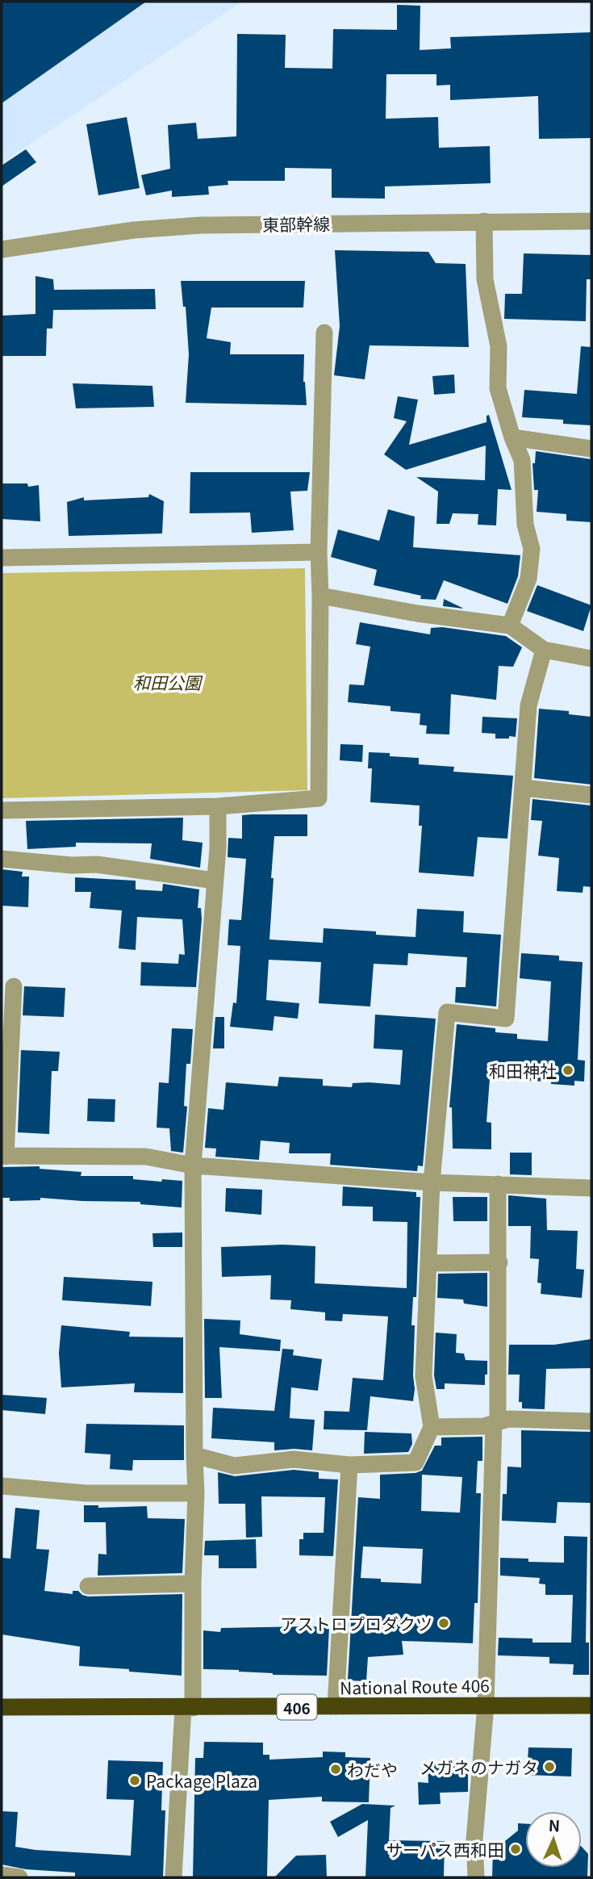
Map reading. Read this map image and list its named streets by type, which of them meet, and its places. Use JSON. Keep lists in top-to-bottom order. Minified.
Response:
{"streets":{"highway":["National Route 406","406"],"street":["東部幹線"]},"parks":["和田公園"],"places":["和田神社","アストロプロダクツ","メガネのナガタ","わだや","Package Plaza","サーパス西和田"],"north":"top"}
